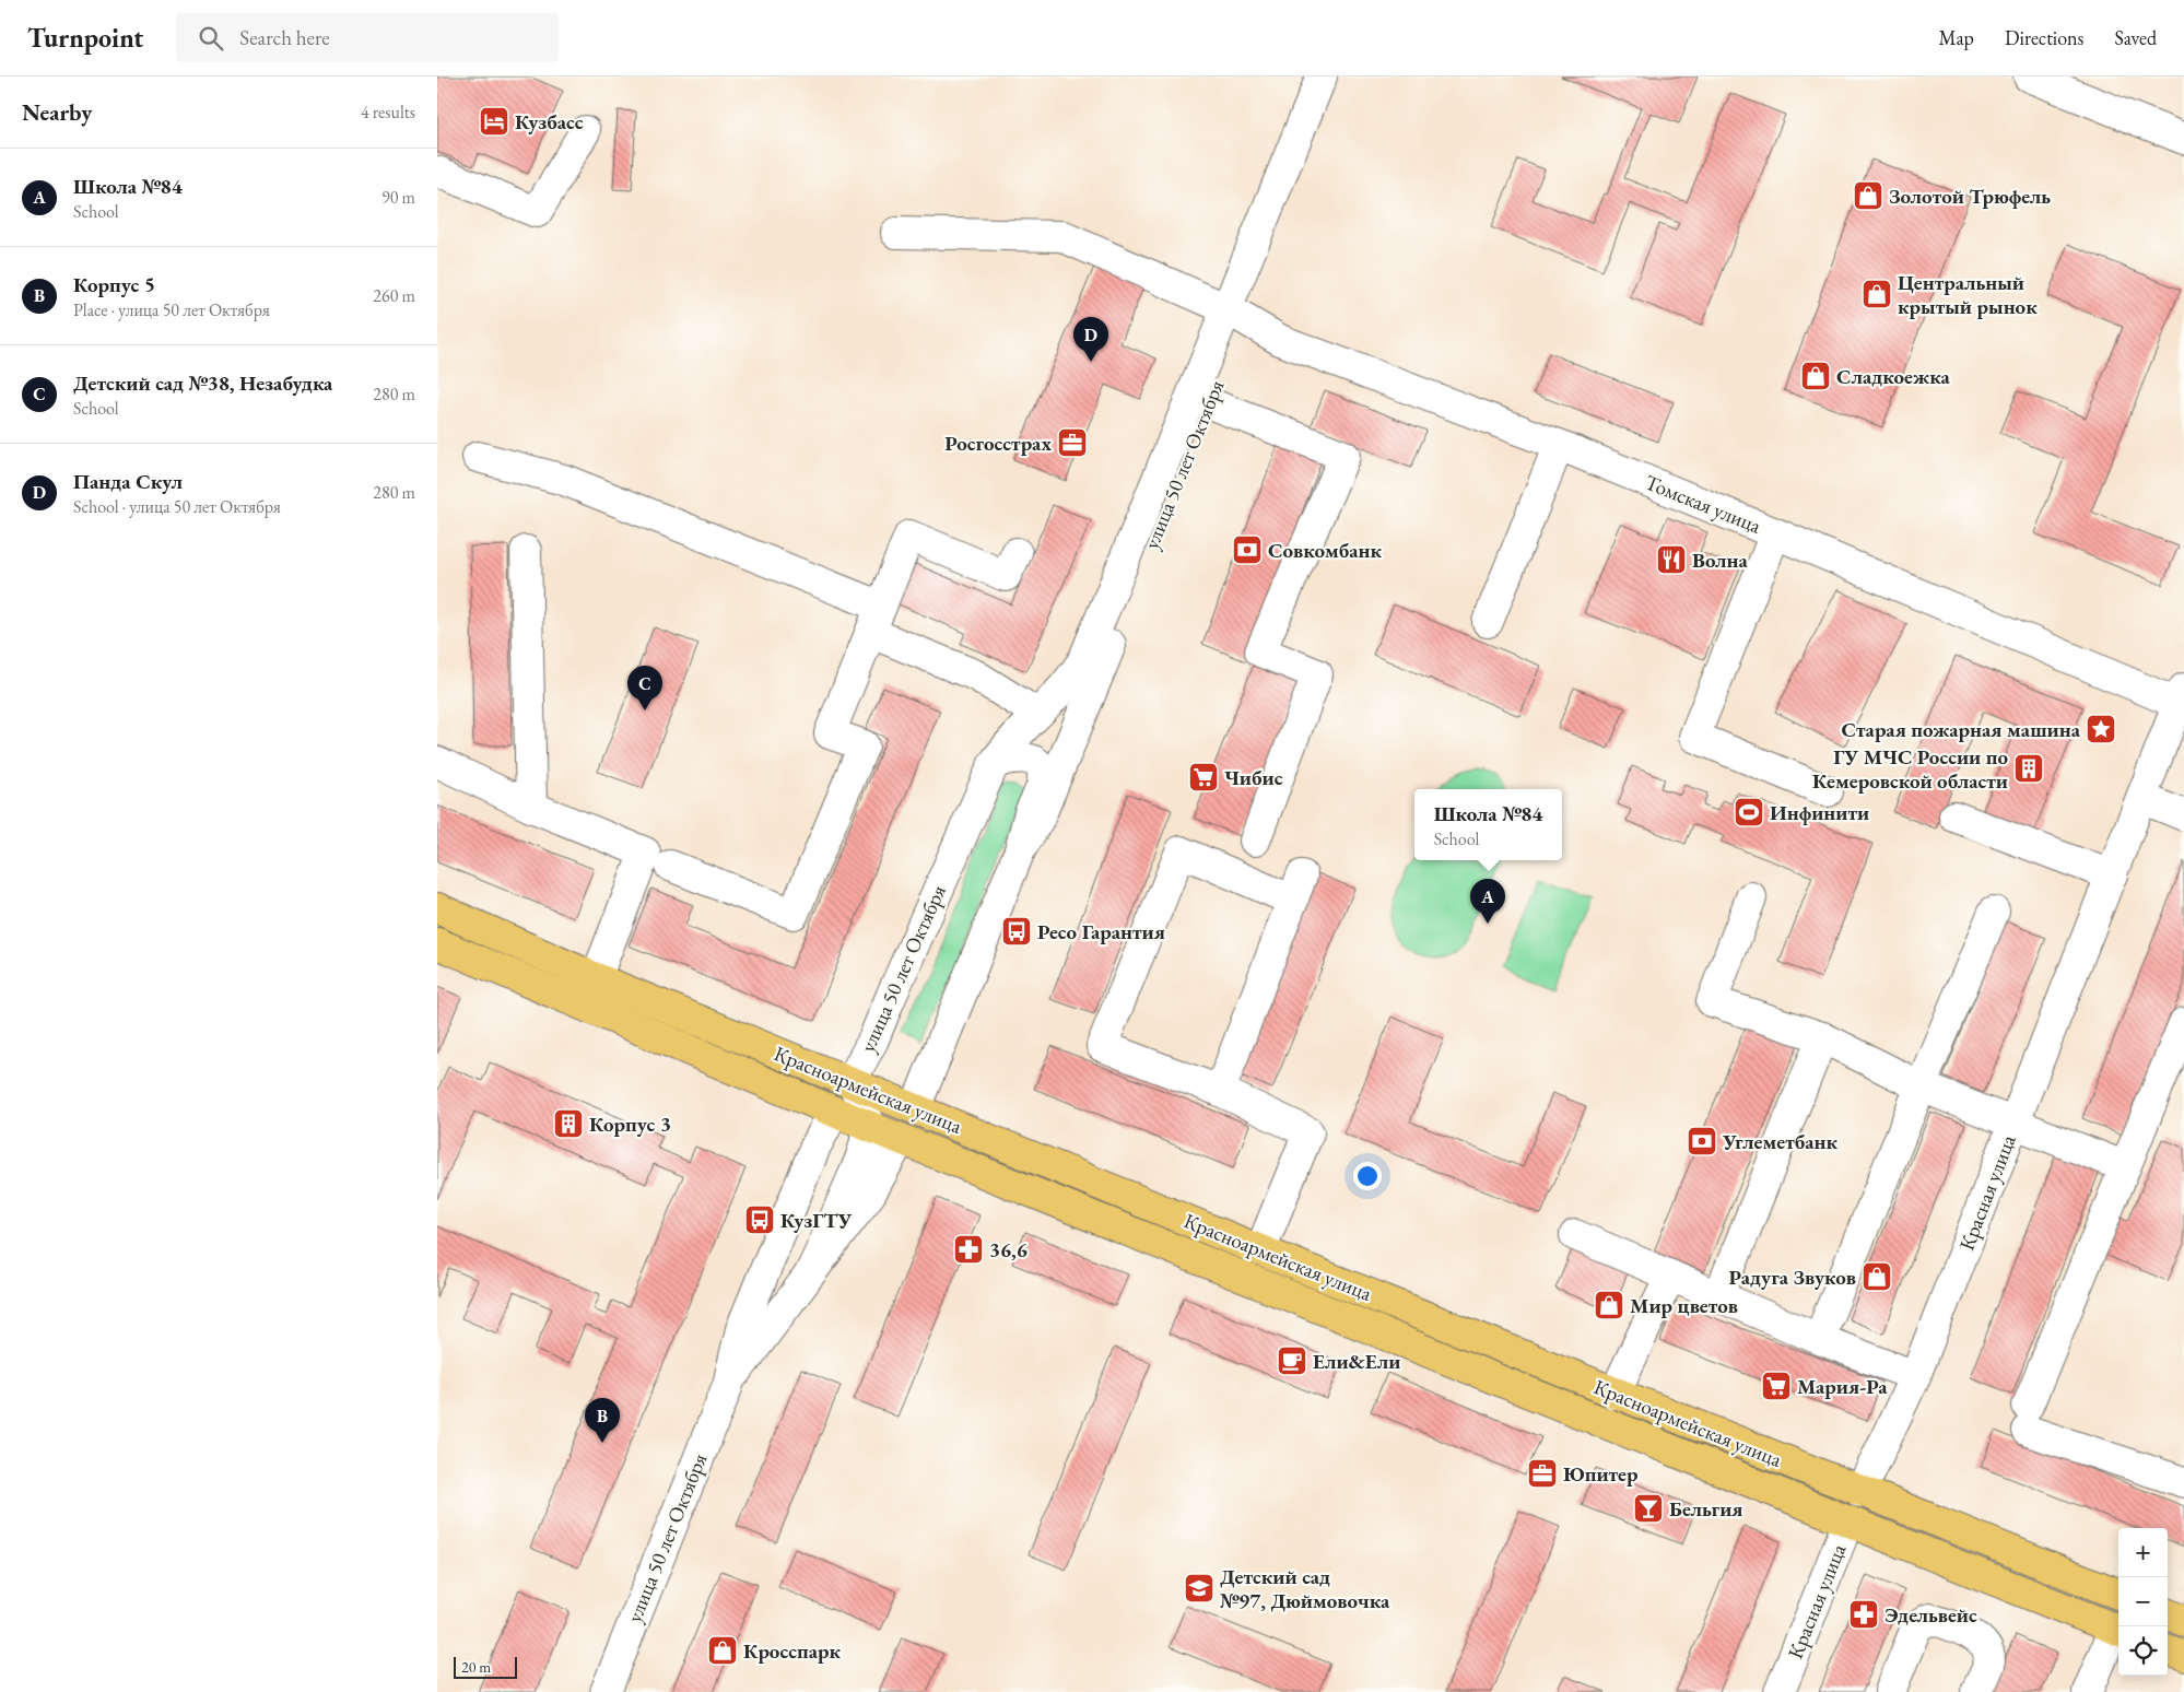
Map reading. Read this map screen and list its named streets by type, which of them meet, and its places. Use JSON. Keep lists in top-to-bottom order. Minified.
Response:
{"streets":{"main road":["улица 50 лет Октября","Красноармейская улица","Красная улица"],"street":["Томская улица"]},"crossings":[["улица 50 лет Октября","Томская улица"],["улица 50 лет Октября","Красноармейская улица"],["Томская улица","Красная улица"],["Красноармейская улица","Красная улица"]],"places":{"hotel":["Кузбасс"],"shop":["Золотой Трюфель","Центральный крытый рынок","Сладкоежка","Радуга Звуков","Мир цветов","Кросспарк"],"office":["Росгосстрах","Юпитер"],"bank":["Совкомбанк","Углеметбанк"],"restaurant":["Волна"],"place":["Старая пожарная машина"],"building":["ГУ МЧС России по Кемеровской области","Корпус 3"],"supermarket":["Чибис","Мария-Ра"],"sports":["Инфинити"],"bus stop":["Ресо Гарантия","КузГТУ"],"pharmacy":["36,6","Эдельвейс"],"cafe":["Ели&Ели"],"bar":["Бельгия"],"school or university":["Детский сад №97, Дюймовочка"]},"scale_bar":"20 m","page":{"header":"Turnpoint","search":"Search here","nav":["Map","Directions","Saved"],"heading":["Nearby","4 results"],"list":[{"mark":"A","name":"Школа №84","note":"School","value":"90 m"},{"mark":"B","name":"Корпус 5","note":"Place · улица 50 лет Октября","value":"260 m"},{"mark":"C","name":"Детский сад №38, Незабудка","note":"School","value":"280 m"},{"mark":"D","name":"Панда Скул","note":"School · улица 50 лет Октября","value":"280 m"}],"pins":["D","C","A","B"],"popup":["Школа №84","School"],"map_buttons":["+","−"],"scale":"20 m"}}
